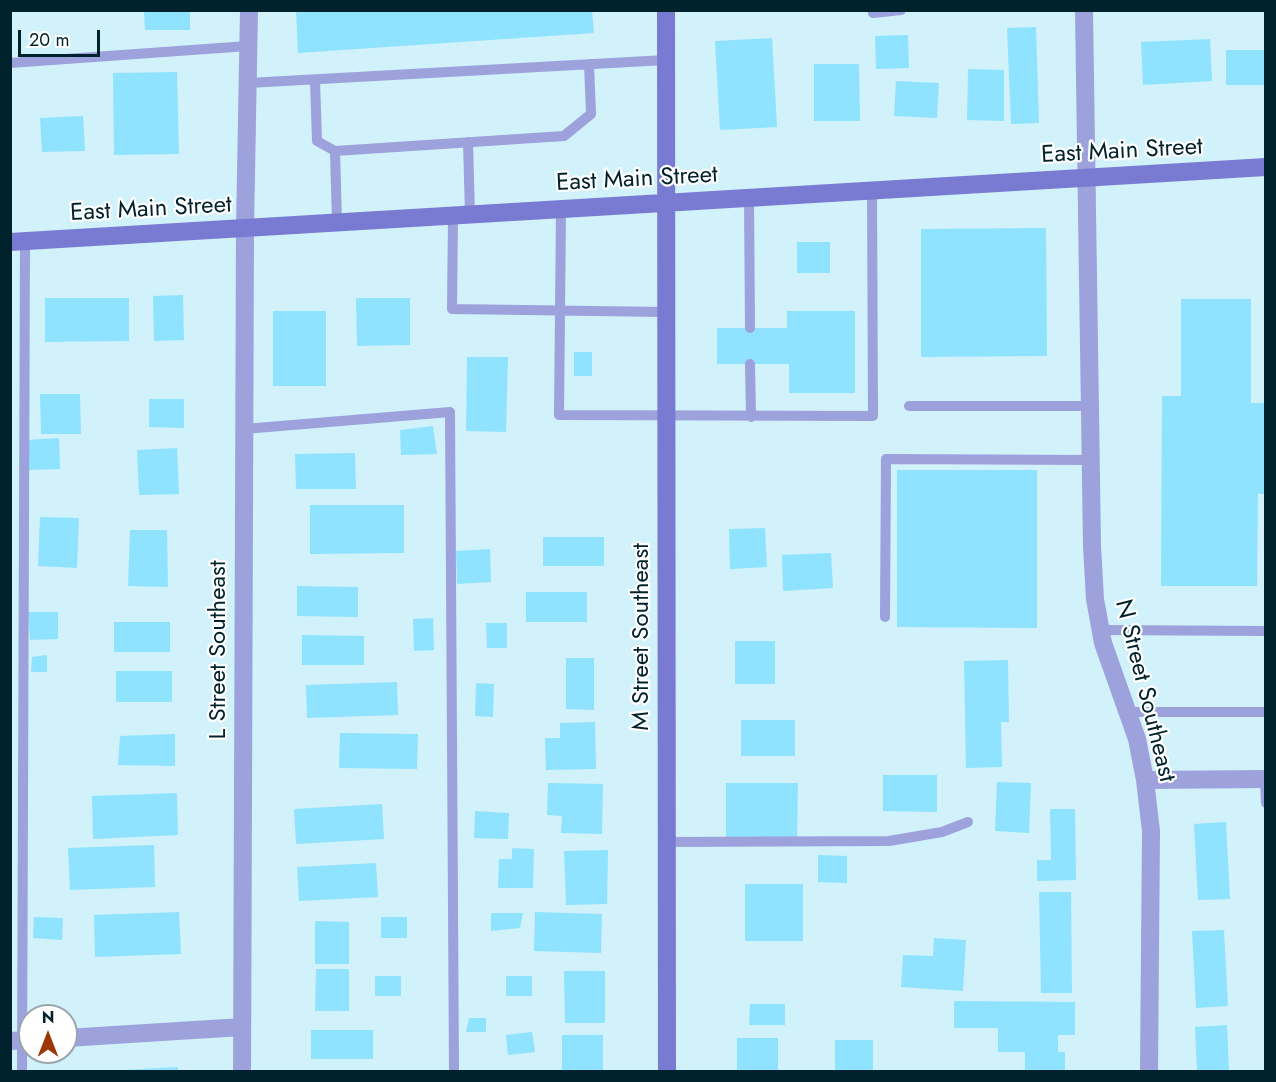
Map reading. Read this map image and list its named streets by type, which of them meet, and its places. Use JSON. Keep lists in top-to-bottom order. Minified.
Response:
{"streets":{"main road":["East Main Street","M Street Southeast"],"street":["L Street Southeast","N Street Southeast"]},"crossings":[["East Main Street","M Street Southeast"],["East Main Street","L Street Southeast"],["East Main Street","N Street Southeast"]],"scale_bar":"20 m","north":"top"}
